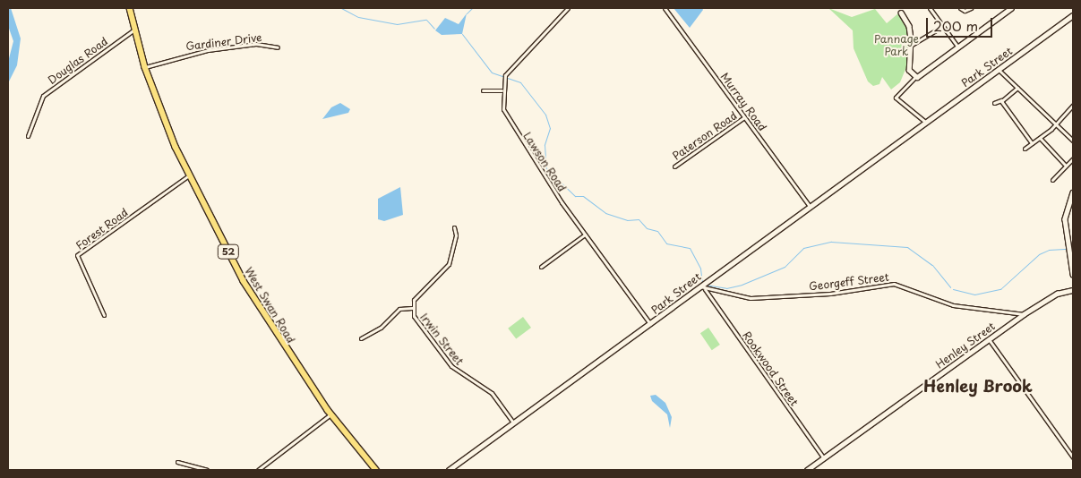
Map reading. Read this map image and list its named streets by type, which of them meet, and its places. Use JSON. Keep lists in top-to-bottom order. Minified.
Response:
{"streets":{"main road":["52","West Swan Road"],"street":["Gardiner Drive","Douglas Road","Park Street","Murray Road","Paterson Road","Lawson Road","Forest Road","Georgeff Street","Irwin Street","Henley Street","Rookwood Street"]},"crossings":[["Gardiner Drive","West Swan Road"],["Douglas Road","West Swan Road"],["Park Street","Murray Road"],["Park Street","Lawson Road"],["Park Street","Georgeff Street"],["Park Street","Irwin Street"],["Murray Road","Paterson Road"],["Forest Road","West Swan Road"],["Georgeff Street","Henley Street"],["Georgeff Street","Rookwood Street"],["Henley Street","Rookwood Street"]],"districts":["Henley Brook"],"parks":["Pannage Park"],"scale_bar":"200 m"}
